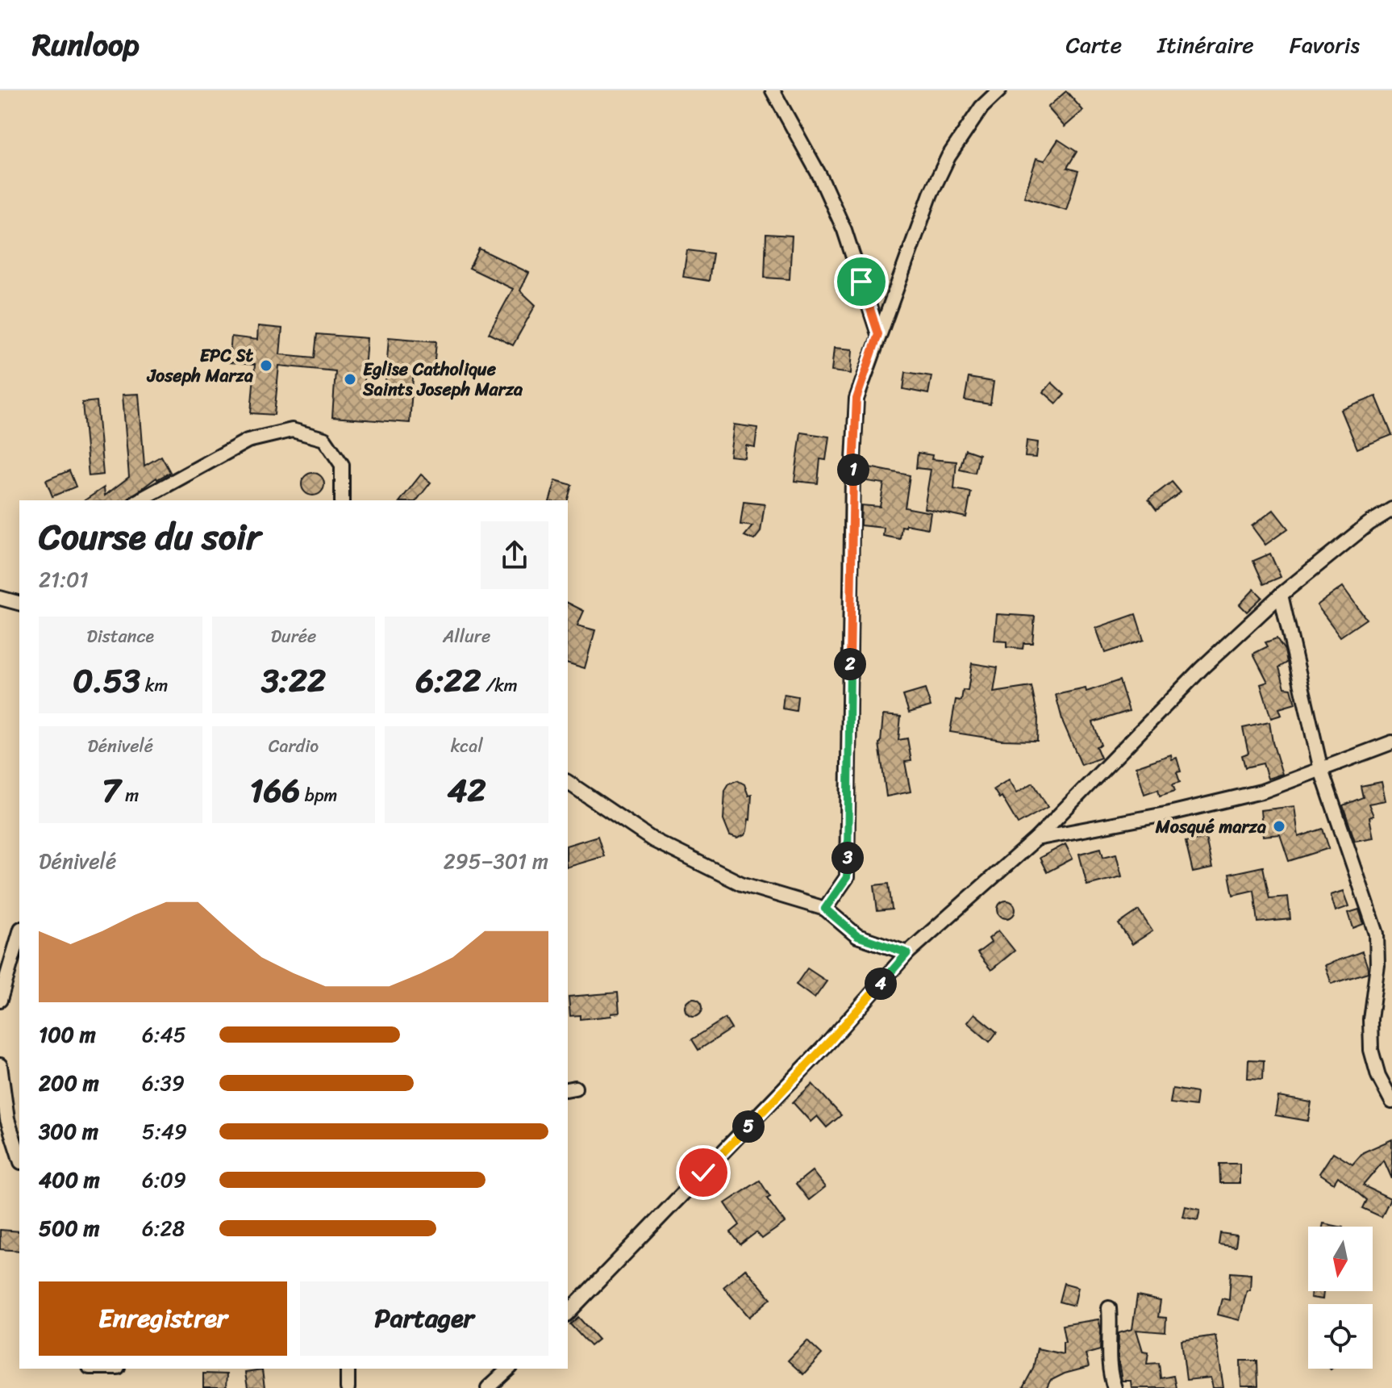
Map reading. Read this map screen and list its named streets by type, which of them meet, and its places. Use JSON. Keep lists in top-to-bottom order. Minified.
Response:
{"places":["EPC St Joseph Marza","Eglise Catholique Saints Joseph Marza","Mosqué marza"],"north":"bottom","page":{"header":"Runloop","nav":["Carte","Itinéraire","Favoris"],"pins":["1","2","3","4","5"],"heading":["Course du soir","21:01"],"stats":[["Distance","0.53 km"],["Durée","3:22"],["Allure","6:22 /km"],["Dénivelé","7 m"],["Cardio","166 bpm"],["kcal","42"]],"chart":["Dénivelé","295–301 m"],"list":[{"name":"100 m","note":"6:45"},{"name":"200 m","note":"6:39"},{"name":"300 m","note":"5:49"},{"name":"400 m","note":"6:09"},{"name":"500 m","note":"6:28"}],"buttons":["Enregistrer","Partager"]}}
